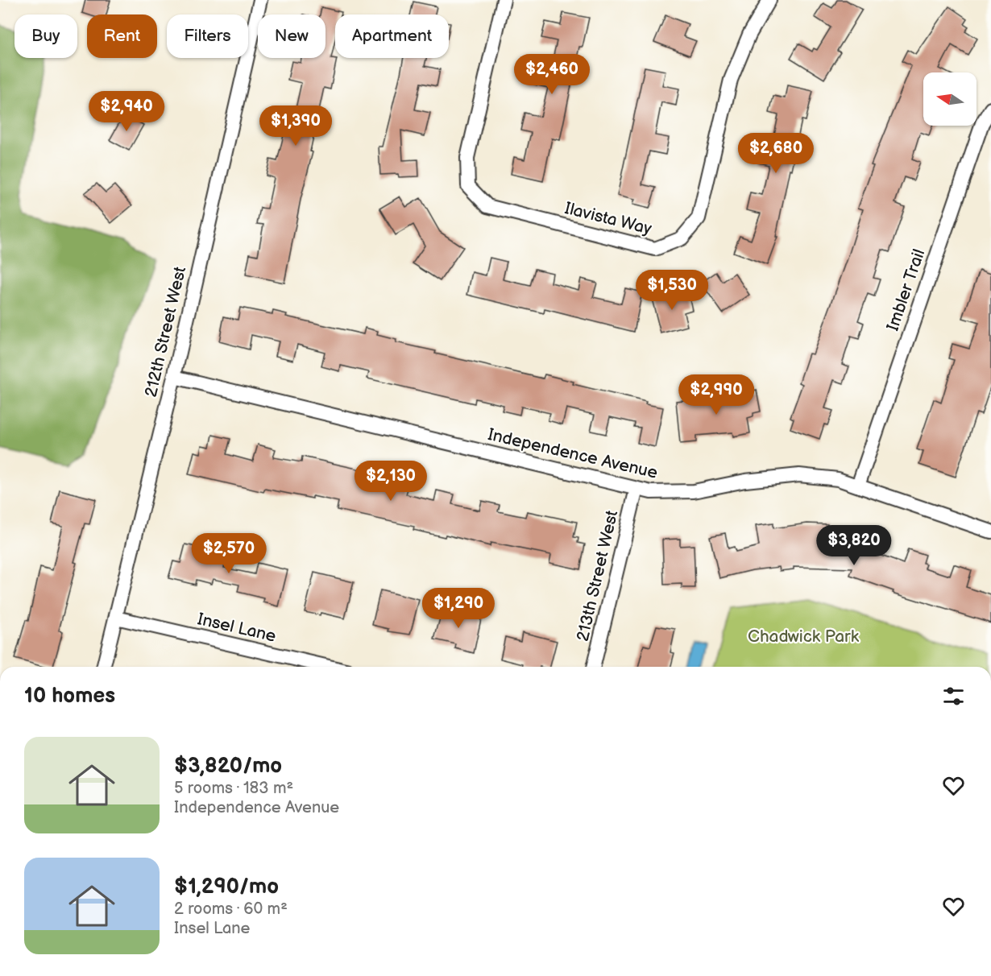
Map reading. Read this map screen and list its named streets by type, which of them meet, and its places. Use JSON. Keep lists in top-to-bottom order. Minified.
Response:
{"streets":{"street":["Ilavista Way","Imbler Trail","212th Street West","Independence Avenue","213th Street West","Insel Lane"]},"crossings":[["Imbler Trail","Independence Avenue"],["212th Street West","Independence Avenue"],["212th Street West","Insel Lane"],["Independence Avenue","213th Street West"]],"parks":["Chadwick Park"],"north":"left","page":{"chip":["Buy","Rent","Filters","New","Apartment"],"price":["$2,460","$2,940","$1,390","$2,680","$1,530","$2,990","$2,130","$3,820","$2,570","$1,290"],"heading":"10 homes","list":[{"name":"$3,820/mo","note":"5 rooms · 183 m² · Independence Avenue"},{"name":"$1,290/mo","note":"2 rooms · 60 m² · Insel Lane"}]}}
